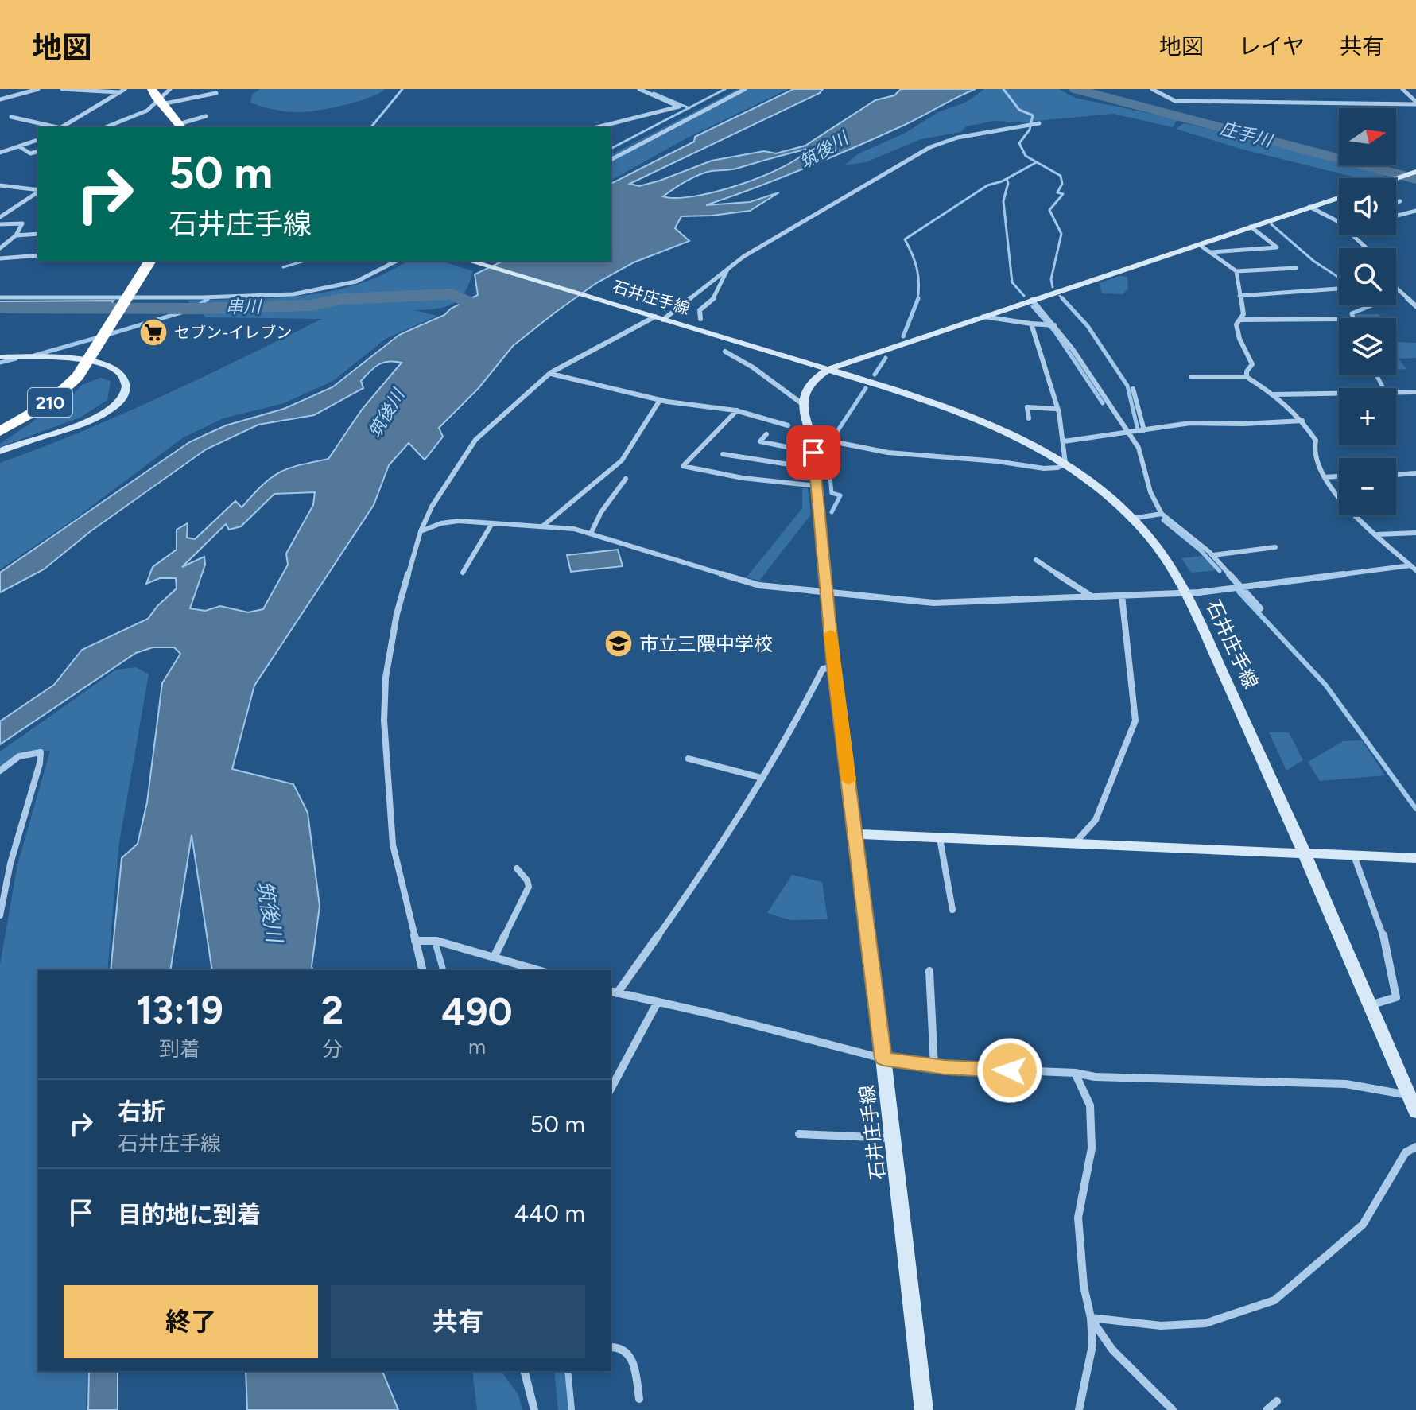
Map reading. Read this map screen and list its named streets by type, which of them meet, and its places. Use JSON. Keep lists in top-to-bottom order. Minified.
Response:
{"streets":{"highway":["210"],"street":["石井庄手線"]},"water":["庄手川","筑後川","串川"],"places":{"supermarket":["セブン-イレブン"],"school or university":["市立三隈中学校"]},"north":"right","page":{"header":"地図","nav":["地図","レイヤ","共有"],"map_buttons":["+","−"],"turn":["50 m","石井庄手線"],"eta":["13:19","到着","2","分","490","m"],"list":[{"name":"右折","note":"石井庄手線","value":"50 m"},{"name":"目的地に到着","value":"440 m"}],"buttons":["終了","共有"]}}
